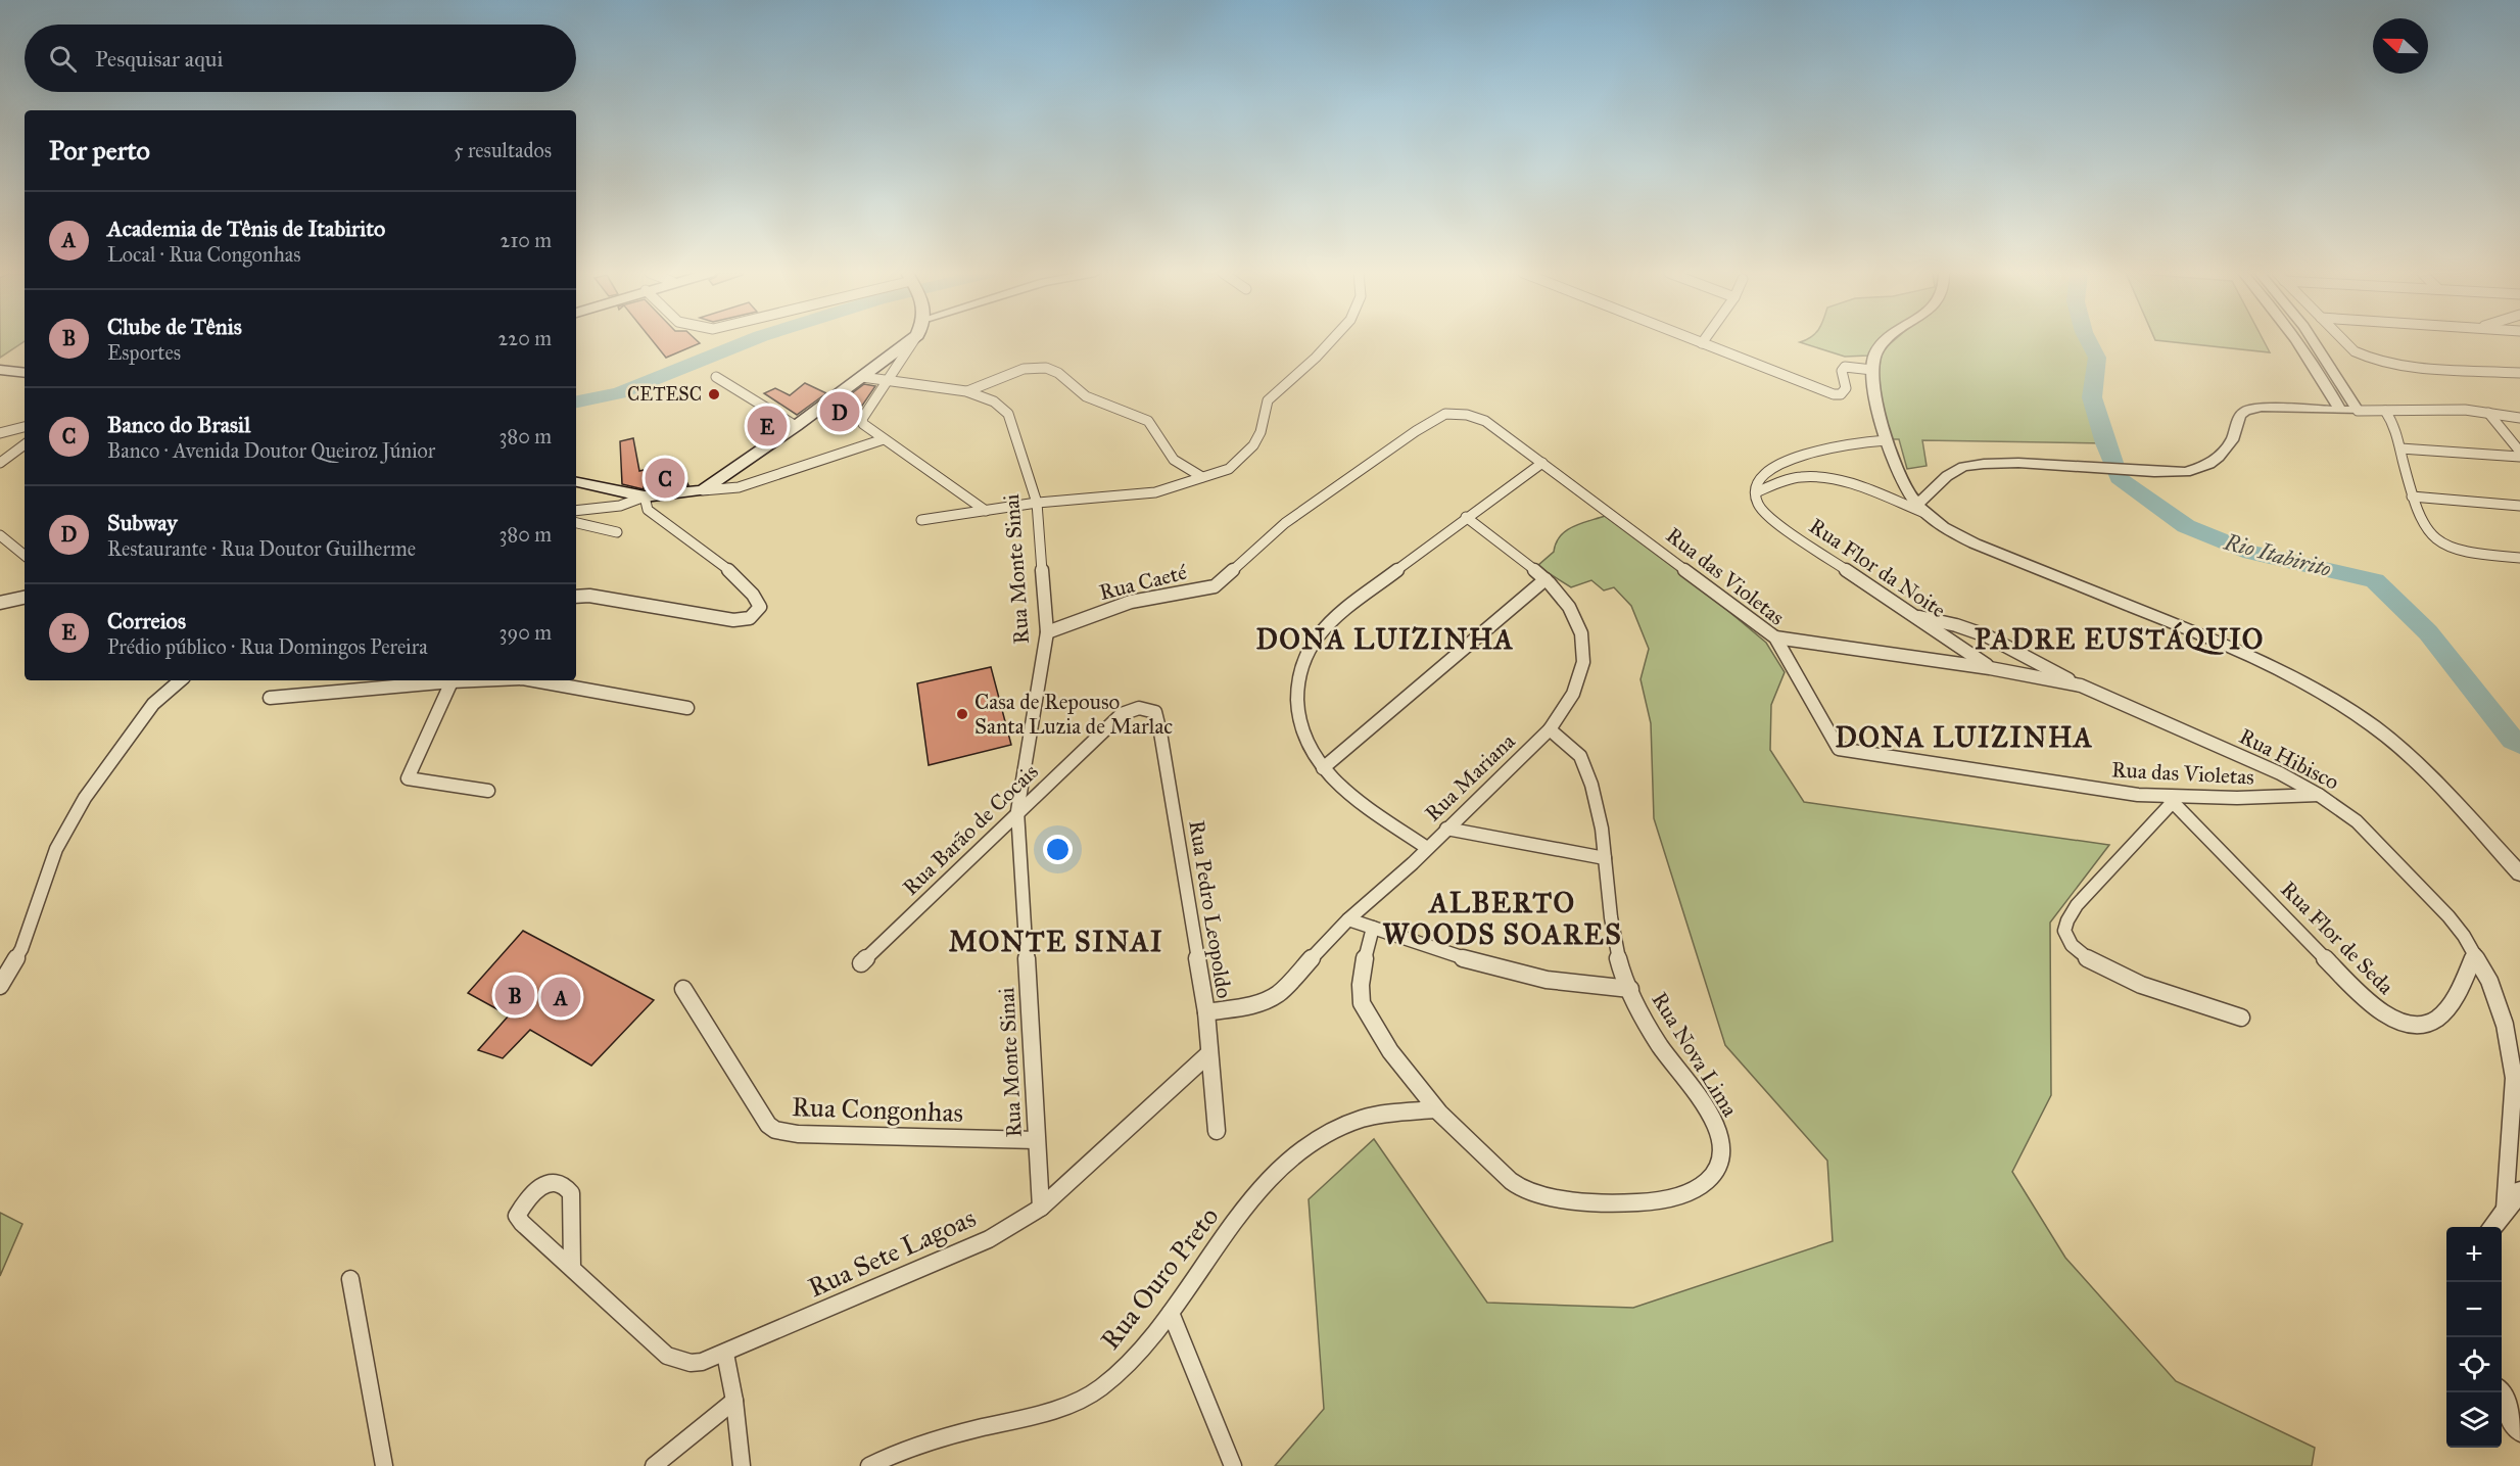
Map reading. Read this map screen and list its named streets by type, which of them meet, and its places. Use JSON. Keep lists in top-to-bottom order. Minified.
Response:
{"streets":{"street":["Rua Flor da Noite","Rua Monte Sinai","Rua das Violetas","Rua Caeté","Rua Hibisco","Rua Mariana","Rua Barão de Cocais","Rua Pedro Leopoldo","Rua Flor de Seda","Rua Nova Lima","Rua Congonhas","Rua Sete Lagoas","Rua Ouro Preto"]},"crossings":[["Rua Flor da Noite","Rua Hibisco"],["Rua Monte Sinai","Rua Caeté"],["Rua Monte Sinai","Rua Barão de Cocais"],["Rua Monte Sinai","Rua Congonhas"],["Rua Monte Sinai","Rua Sete Lagoas"],["Rua das Violetas","Rua Caeté"],["Rua das Violetas","Rua Hibisco"],["Rua das Violetas","Rua Flor de Seda"],["Rua Hibisco","Rua Flor de Seda"],["Rua Mariana","Rua Pedro Leopoldo"],["Rua Mariana","Rua Nova Lima"],["Rua Barão de Cocais","Rua Pedro Leopoldo"],["Rua Pedro Leopoldo","Rua Sete Lagoas"],["Rua Nova Lima","Rua Ouro Preto"]],"districts":["DONA LUIZINHA","PADRE EUSTÁQUIO","DONA LUIZINHA","ALBERTO WOODS SOARES","MONTE SINAI"],"water":["Rio Itabirito"],"places":["CETESC","Casa de Repouso Santa Luzia de Marlac"],"north":"left","page":{"search":"Pesquisar aqui","heading":["Por perto","5 resultados"],"list":[{"mark":"A","name":"Academia de Tênis de Itabirito","note":"Local · Rua Congonhas","value":"210 m"},{"mark":"B","name":"Clube de Tênis","note":"Esportes","value":"220 m"},{"mark":"C","name":"Banco do Brasil","note":"Banco · Avenida Doutor Queiroz Júnior","value":"380 m"},{"mark":"D","name":"Subway","note":"Restaurante · Rua Doutor Guilherme","value":"380 m"},{"mark":"E","name":"Correios","note":"Prédio público · Rua Domingos Pereira","value":"390 m"}],"pins":["D","E","C","B","A"],"map_buttons":["+","−"]}}
